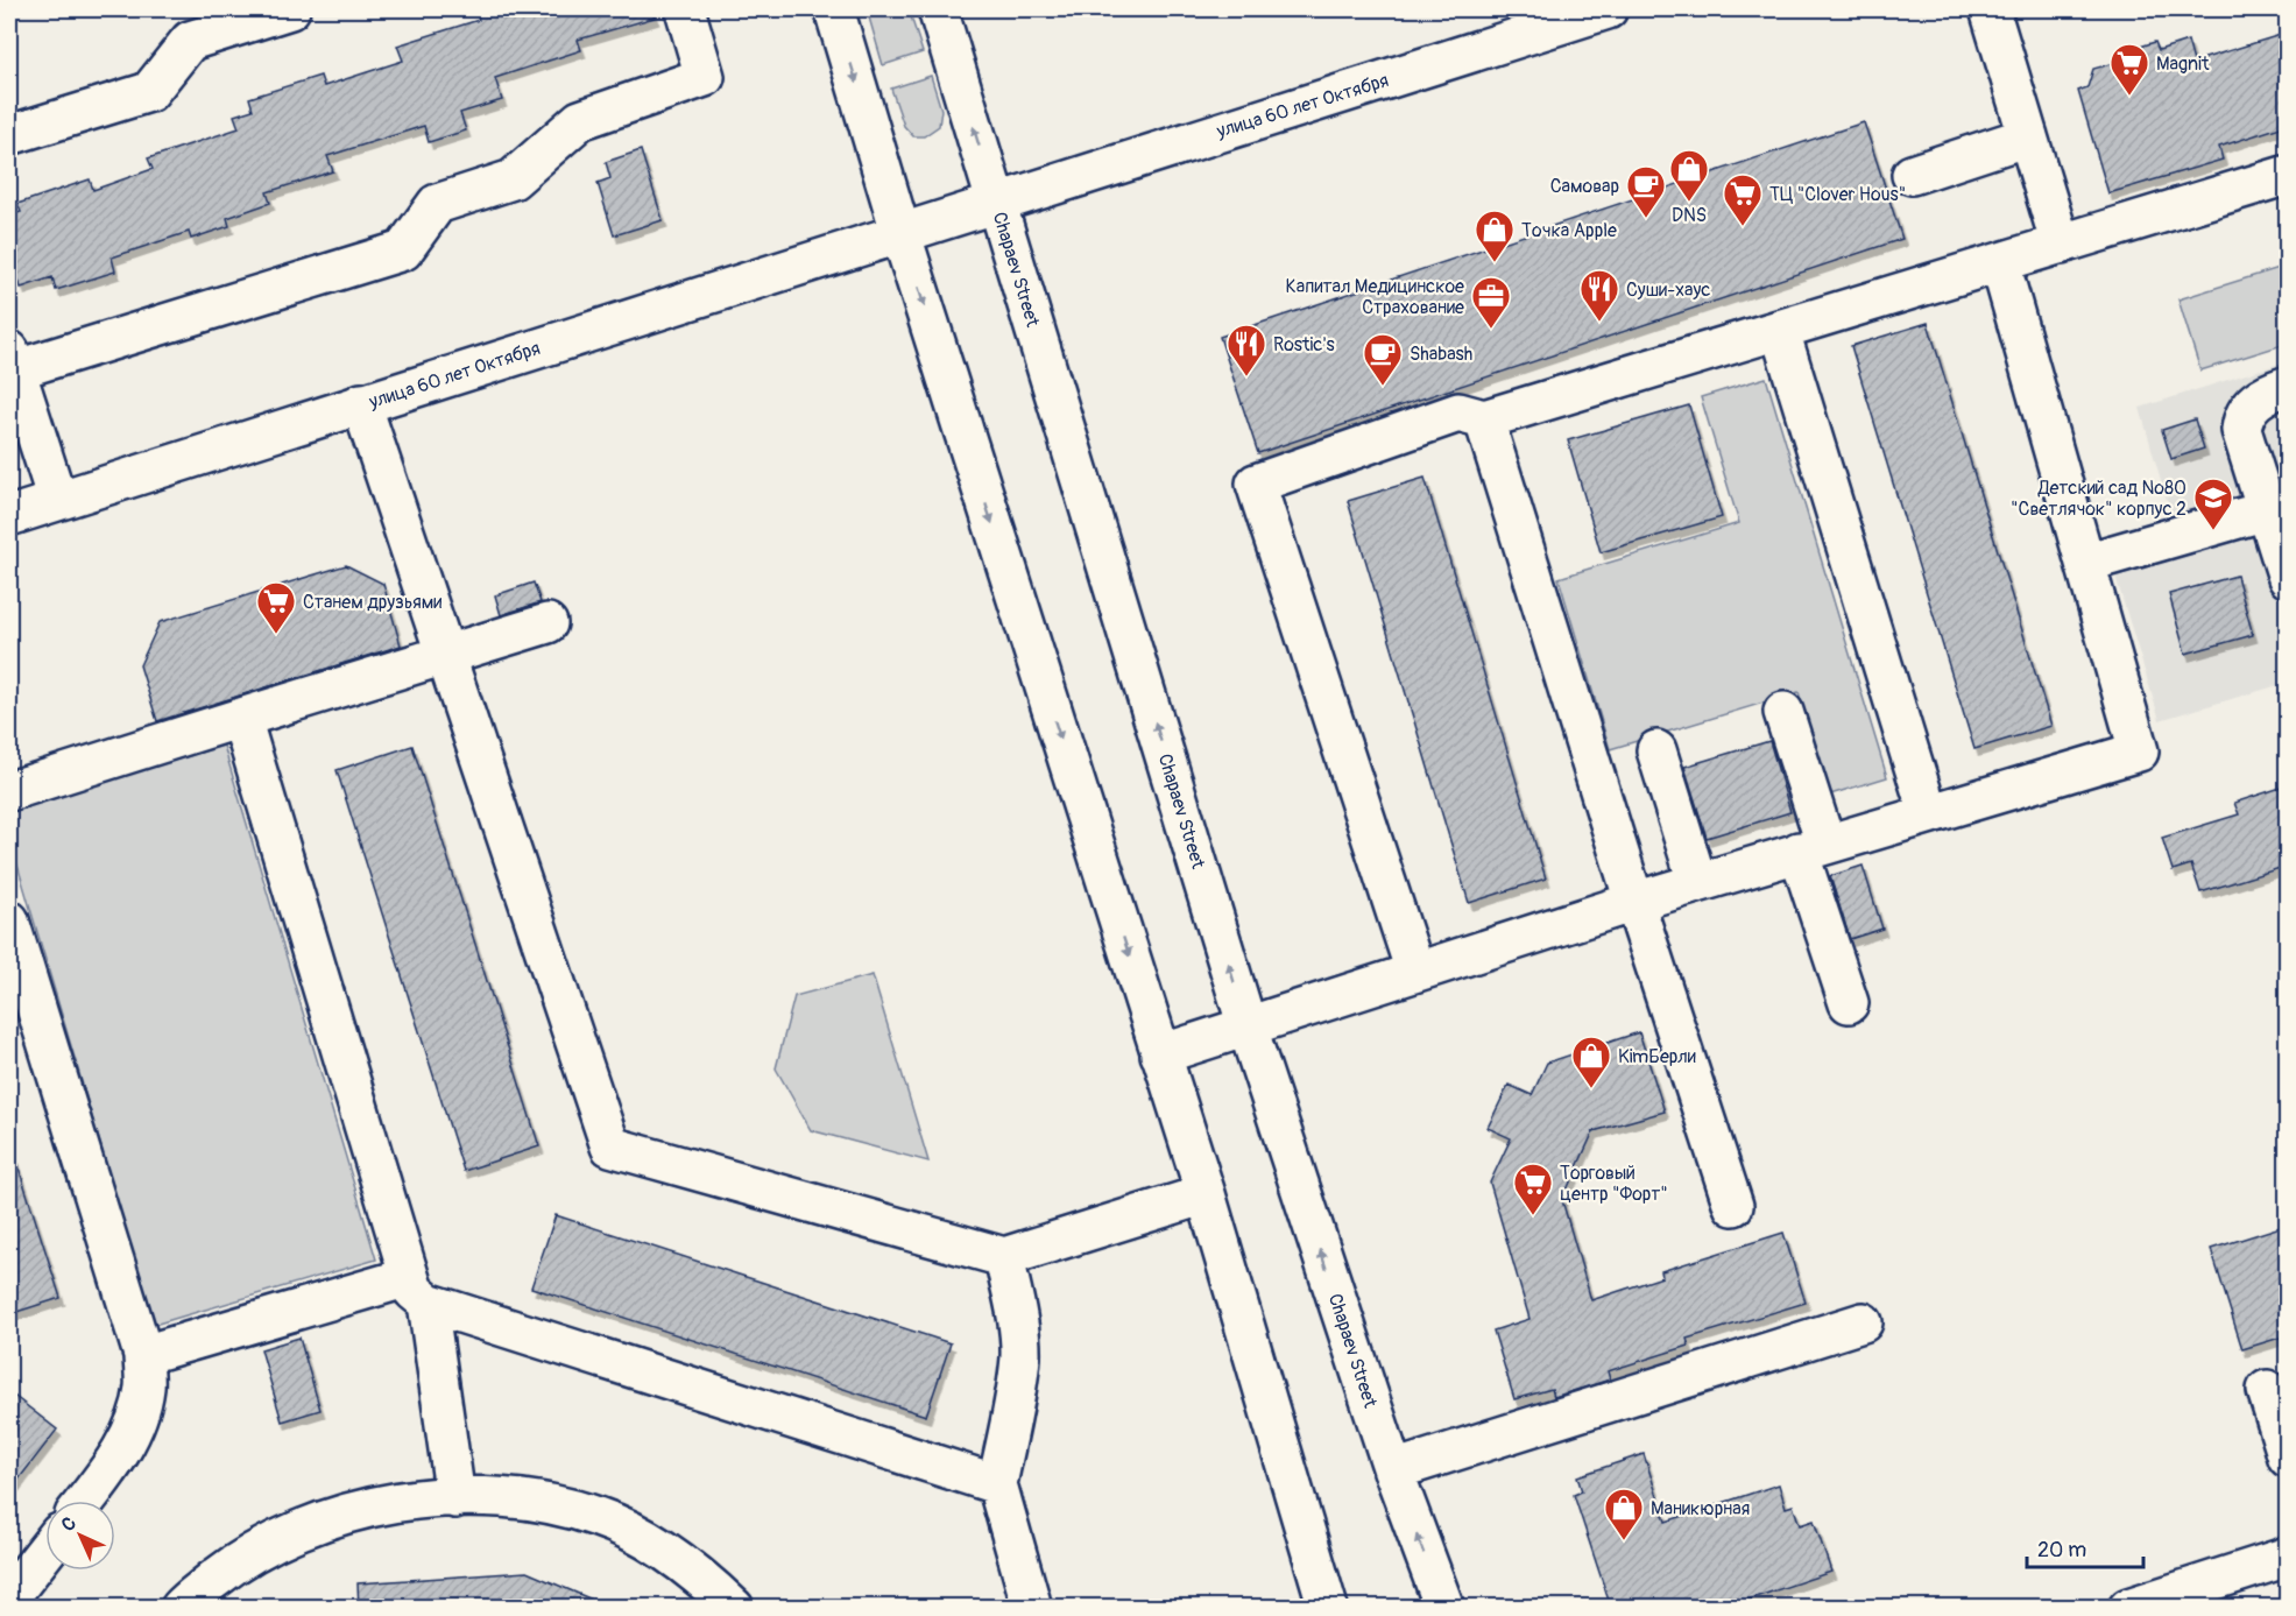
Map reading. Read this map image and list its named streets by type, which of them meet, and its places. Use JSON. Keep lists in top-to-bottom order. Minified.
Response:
{"streets":{"street":["улица 60 лет Октября","Chapaev Street"]},"crossings":[["улица 60 лет Октября","Chapaev Street"]],"places":{"supermarket":["Magnit","ТЦ \"Clover Hous\"","Станем друзьями","Торговый центр \"Форт\""],"shop":["DNS","Точка Apple","KimБерли","Маникюрная"],"cafe":["Самовар","Shabash"],"restaurant":["Суши-хаус","Rostic's"],"office":["Капитал Медицинское Страхование"],"school or university":["Детский сад №80 \"Светлячок\" корпус 2"]},"scale_bar":"20 m","north":"top left"}
